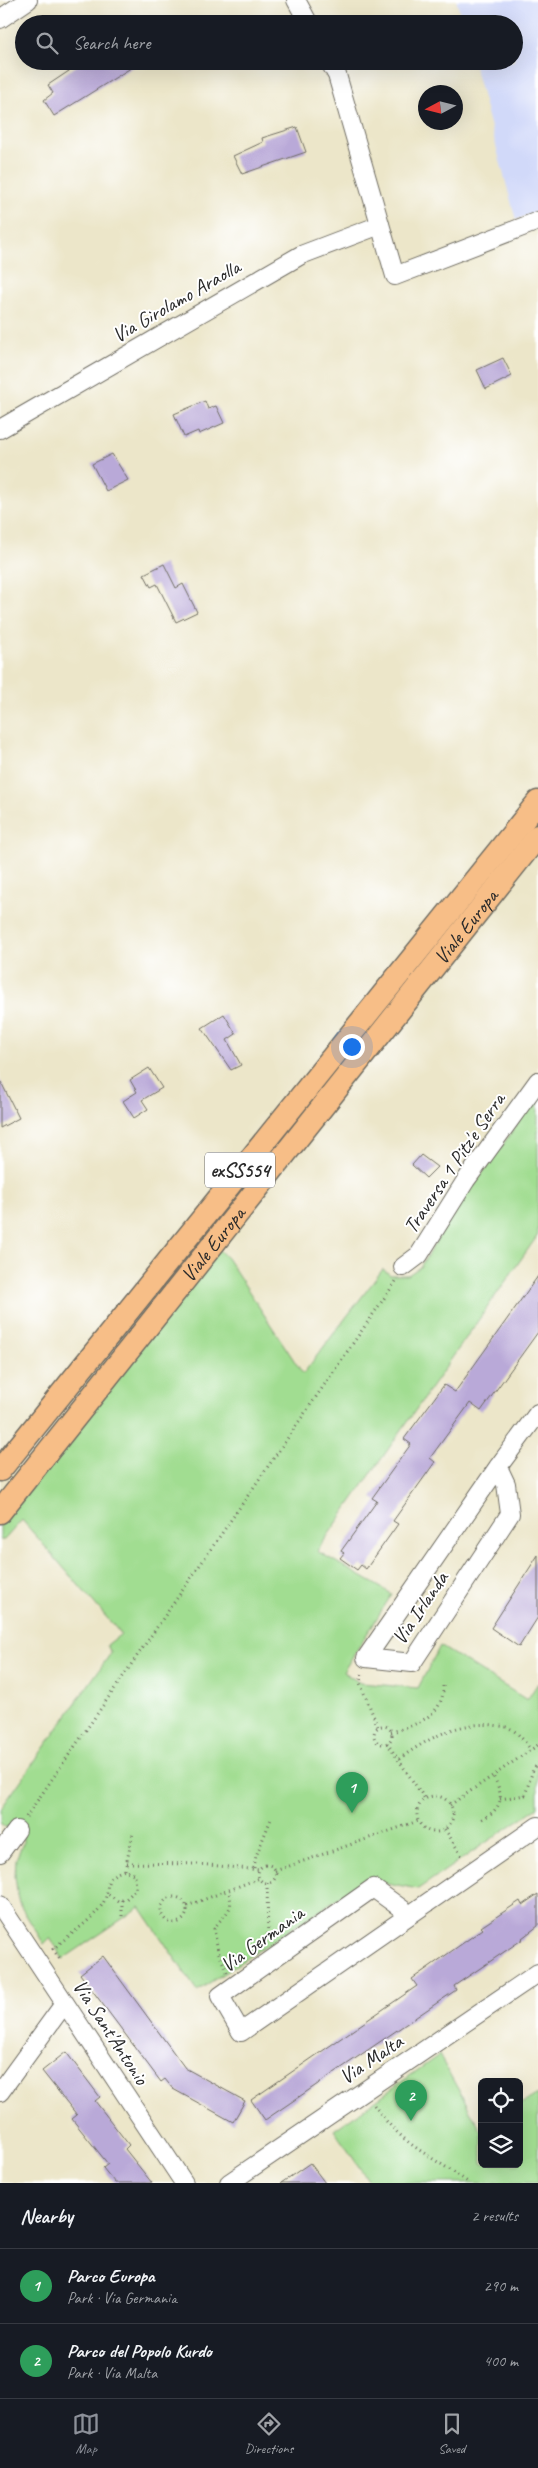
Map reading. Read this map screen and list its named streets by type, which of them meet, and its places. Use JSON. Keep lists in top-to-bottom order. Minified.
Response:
{"streets":{"main road":["Viale Europa","exSS554"],"street":["Via Girolamo Araolla","Traversa 1 Pitz'e Serra","Via Irlanda","Via Germania","Via Sant'Antonio","Via Malta"]},"north":"left","page":{"search":"Search here","pins":["1","2"],"heading":["Nearby","2 results"],"list":[{"mark":"1","name":"Parco Europa","note":"Park · Via Germania","value":"290 m"},{"mark":"2","name":"Parco del Popolo Kurdo","note":"Park · Via Malta","value":"400 m"}],"nav":["Map","Directions","Saved"]}}
